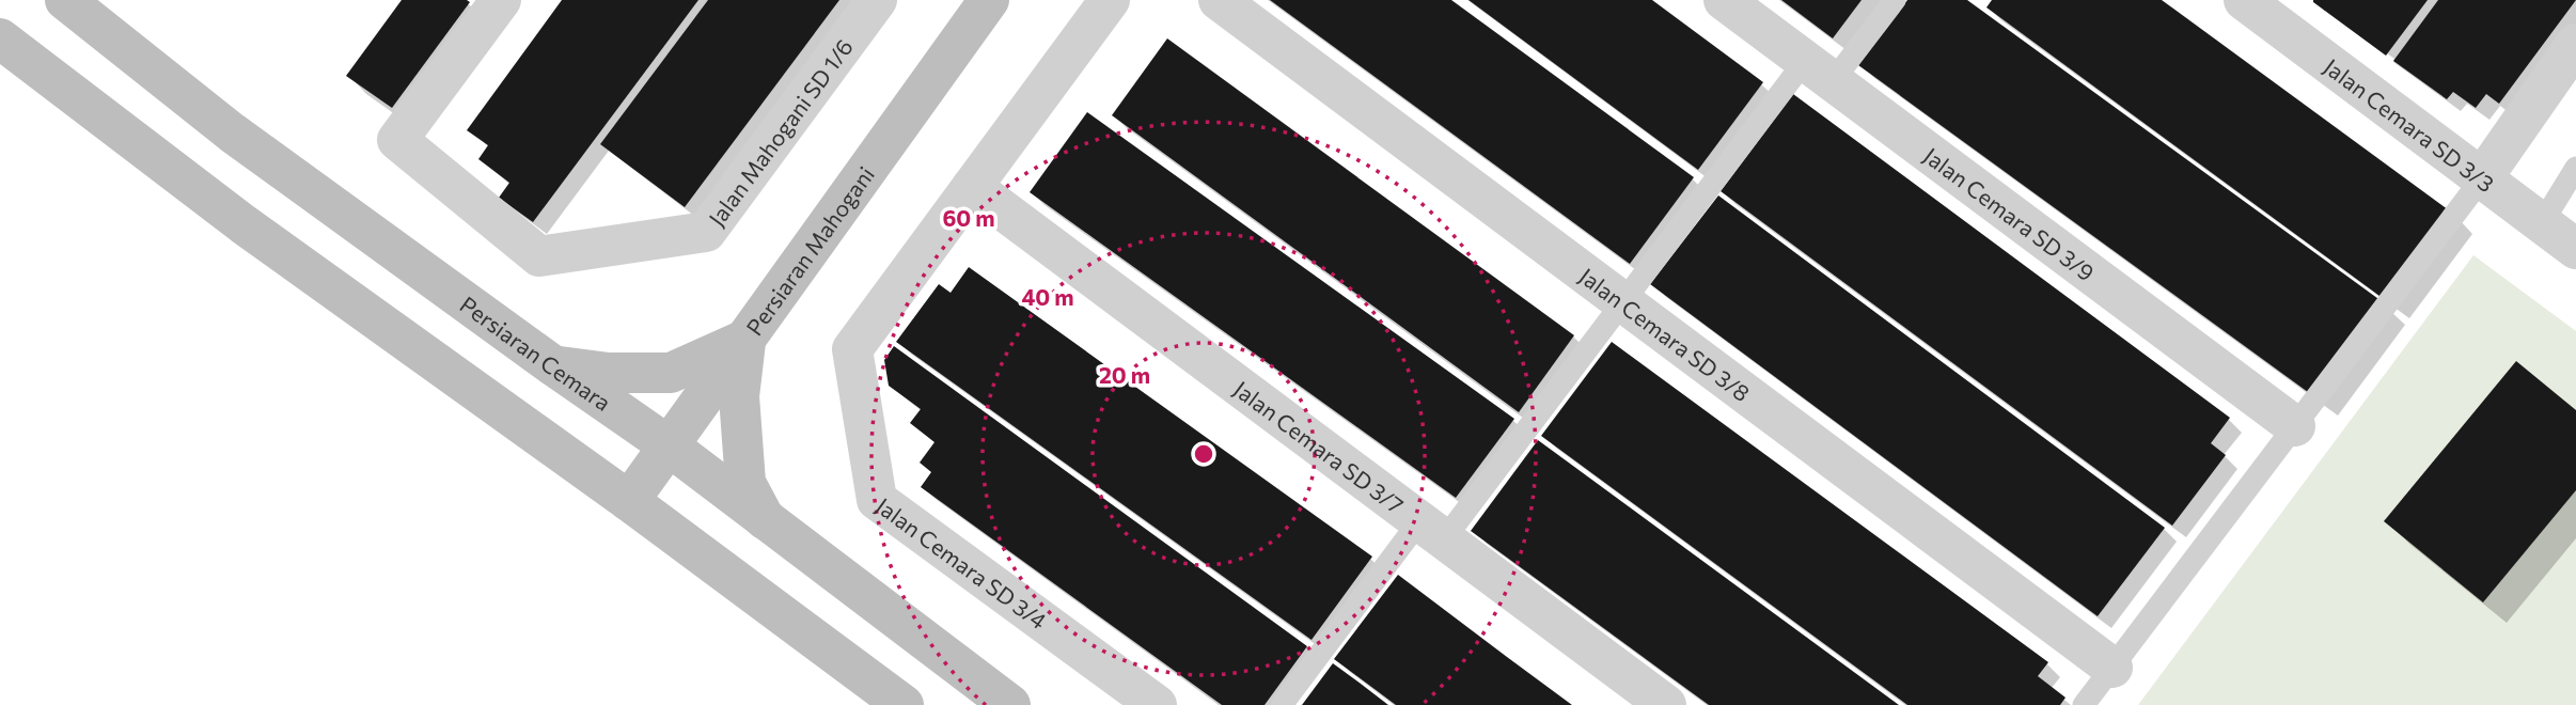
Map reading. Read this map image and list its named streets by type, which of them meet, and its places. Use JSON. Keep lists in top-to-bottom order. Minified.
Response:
{"streets":{"main road":["Persiaran Mahogani","Persiaran Cemara"],"street":["Jalan Cemara SD 3/3","Jalan Mahogani SD 1/6","Jalan Cemara SD 3/9","Jalan Cemara SD 3/8","Jalan Cemara SD 3/7","Jalan Cemara SD 3/4"]},"crossings":[["Persiaran Mahogani","Persiaran Cemara"],["Jalan Cemara SD 3/7","Jalan Cemara SD 3/4"]],"rings":["60 m","40 m","20 m"]}
